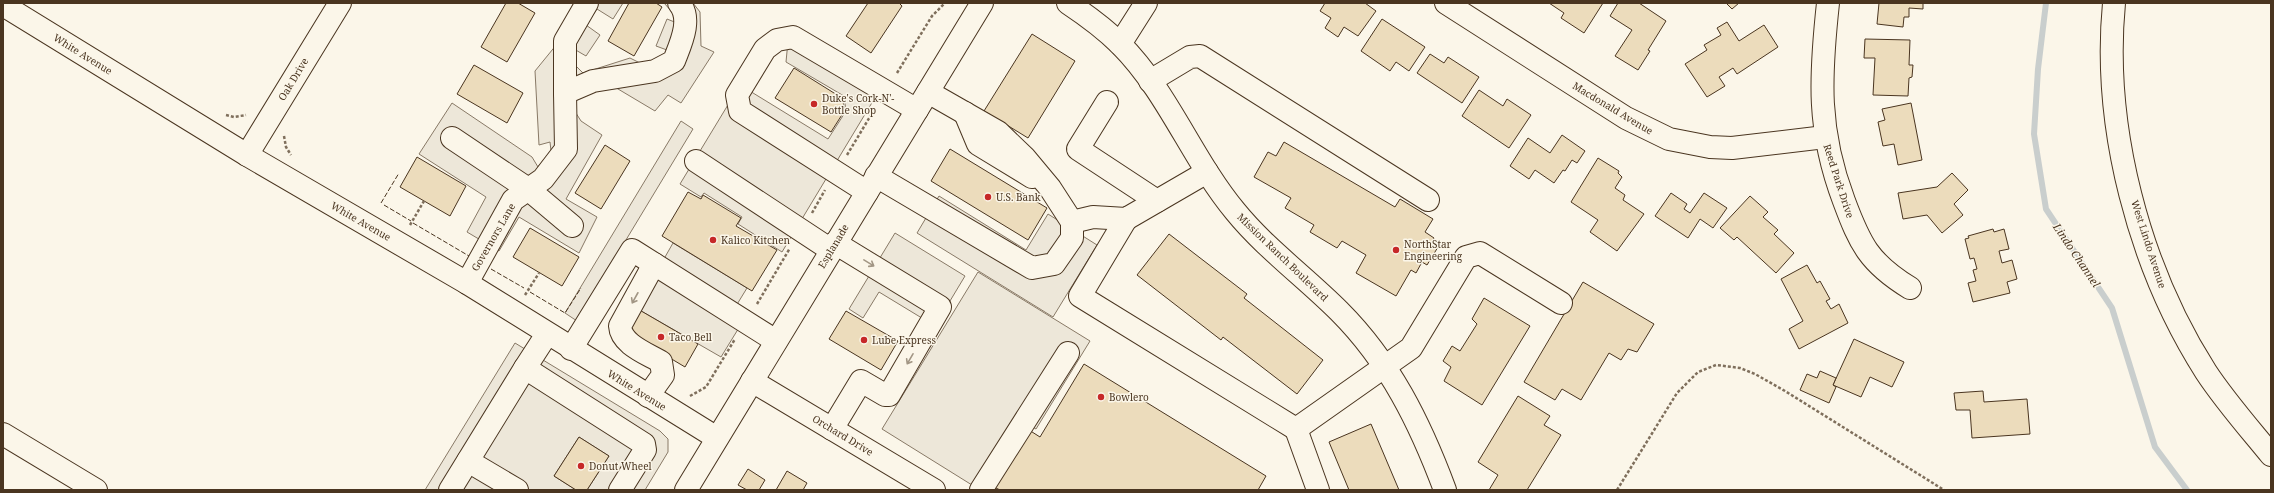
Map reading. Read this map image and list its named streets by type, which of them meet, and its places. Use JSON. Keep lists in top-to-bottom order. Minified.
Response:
{"streets":{"street":["White Avenue","Oak Drive","Macdonald Avenue","Reed Park Drive","Governors Lane","West Lindo Avenue","Esplanade","Mission Ranch Boulevard","Orchard Drive"]},"crossings":[["White Avenue","Oak Drive"],["White Avenue","Governors Lane"],["White Avenue","Esplanade"],["Macdonald Avenue","Reed Park Drive"],["Esplanade","Orchard Drive"]],"water":["Lindo Channel"],"places":["Duke's Cork-N'- Bottle Shop","U.S. Bank","Kalico Kitchen","NorthStar Engineering","Taco Bell","Lube Express","Bowlero","Donut Wheel"]}
